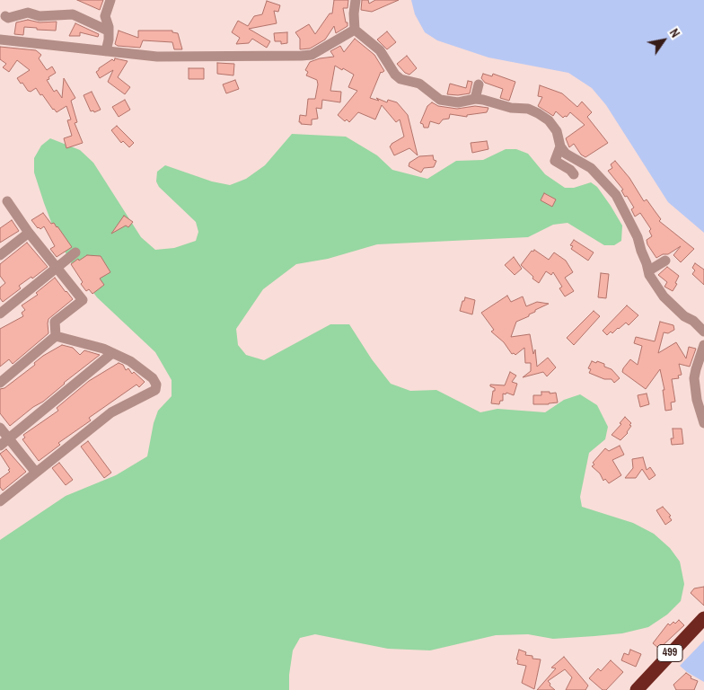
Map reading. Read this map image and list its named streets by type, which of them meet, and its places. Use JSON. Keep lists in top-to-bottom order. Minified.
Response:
{"streets":{"highway":["499"]},"north":"top right"}
